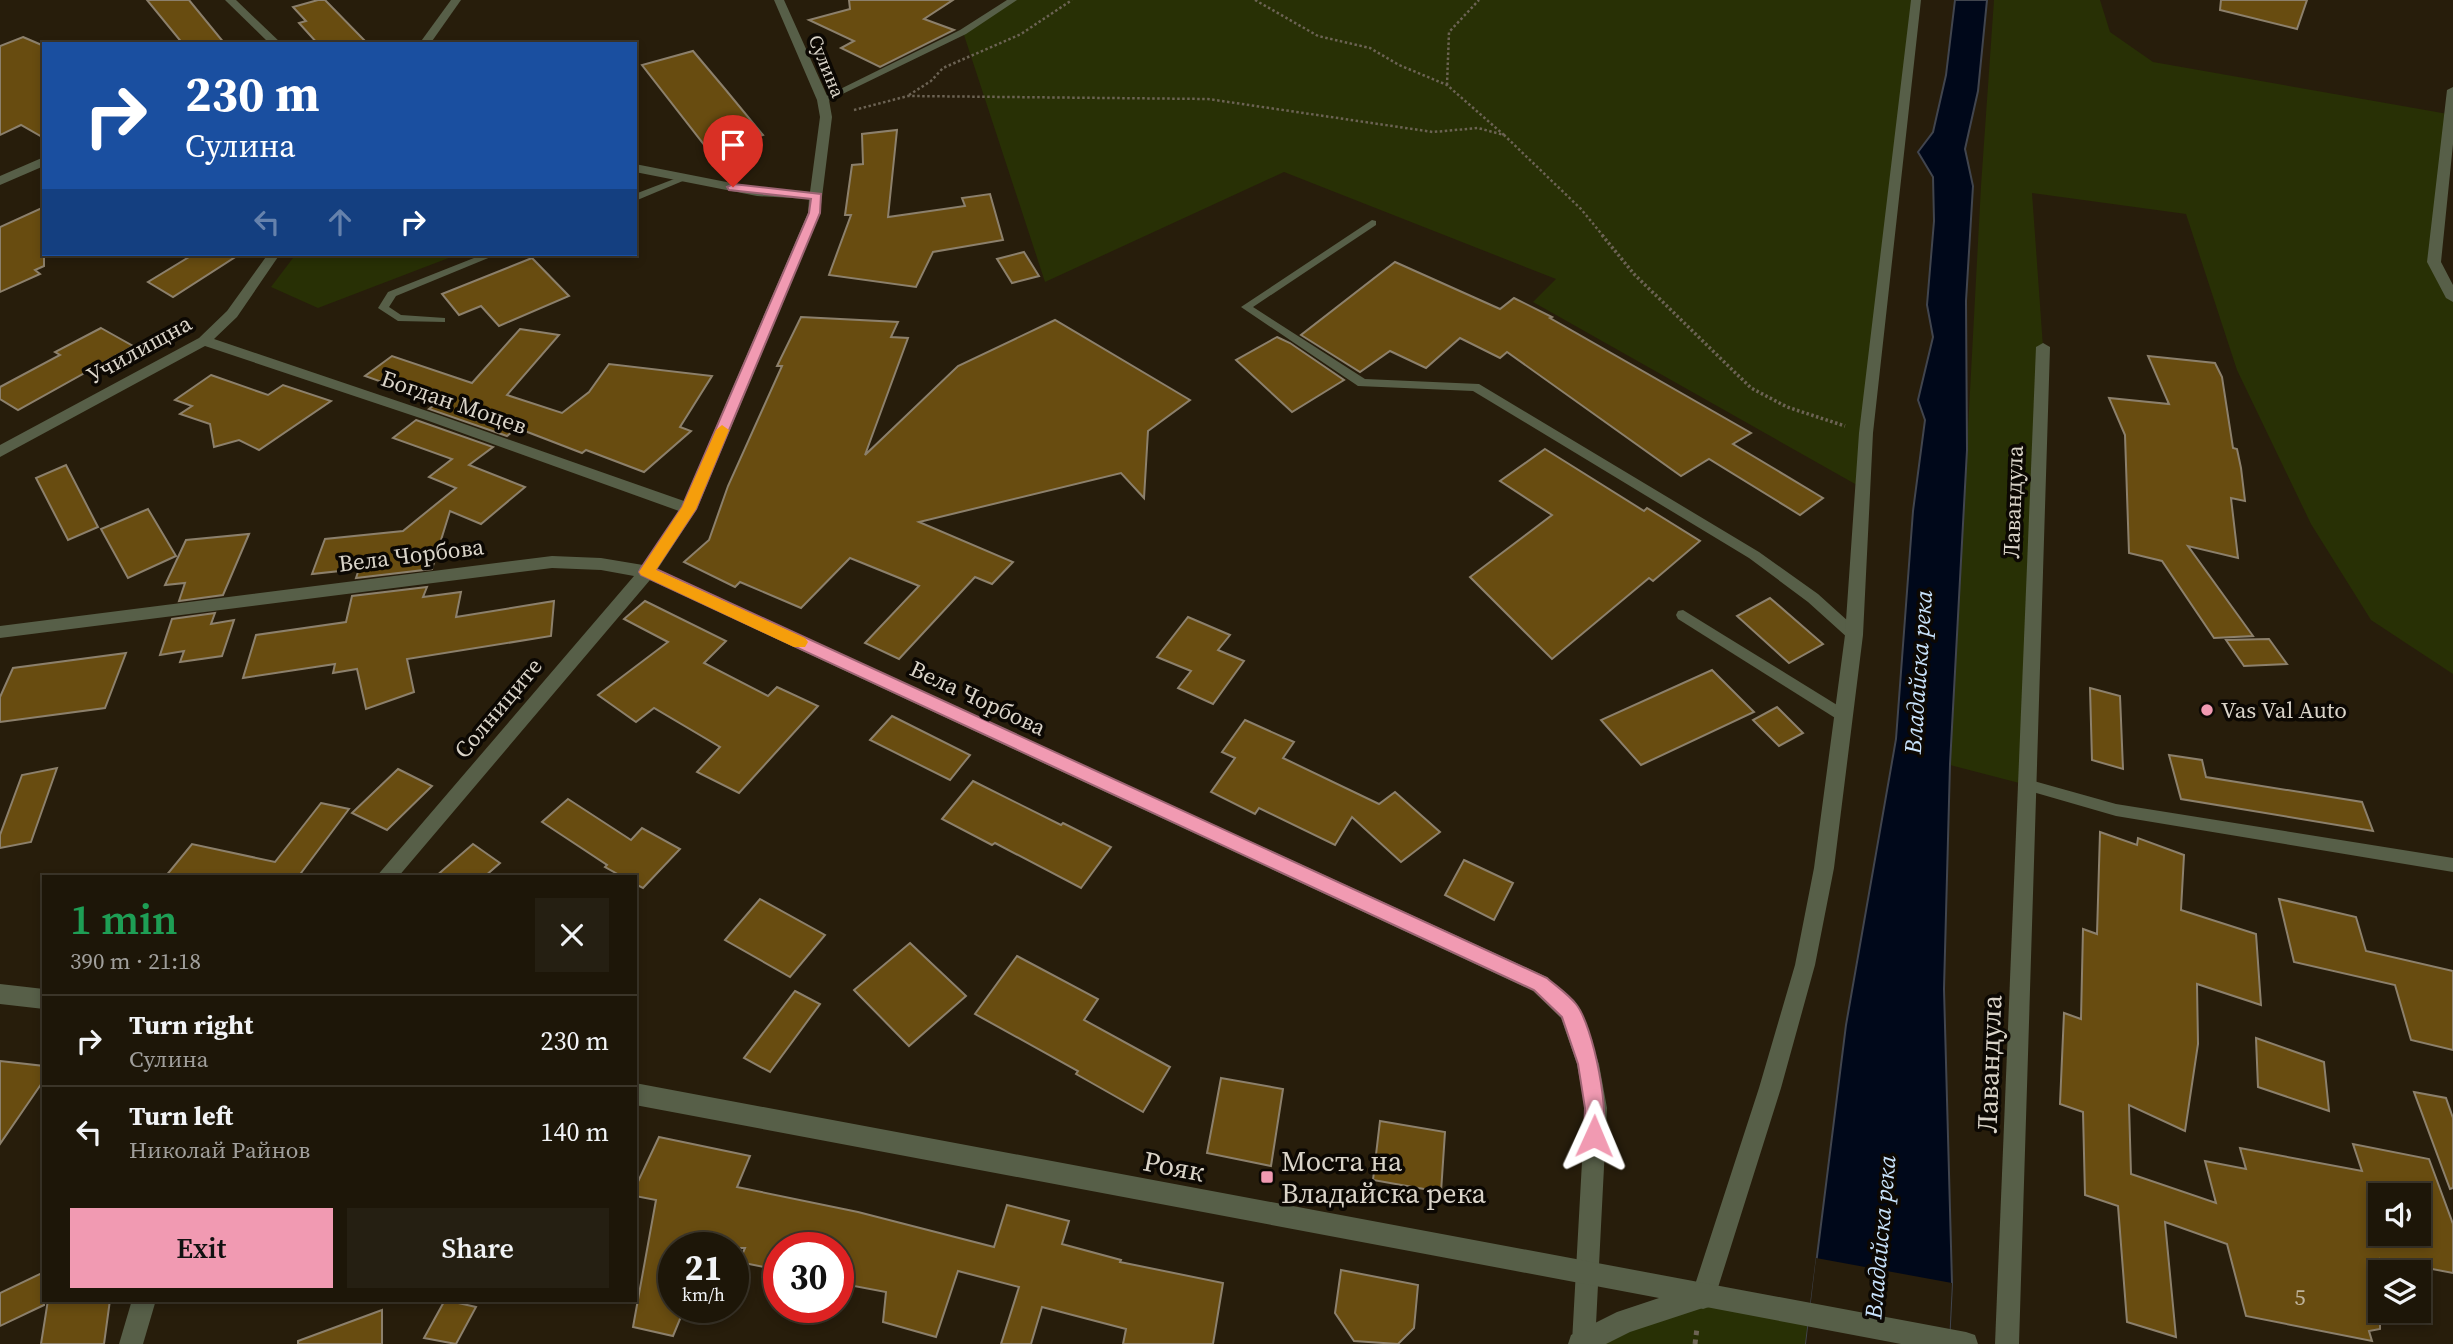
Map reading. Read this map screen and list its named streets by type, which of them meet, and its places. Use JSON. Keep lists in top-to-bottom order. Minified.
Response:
{"streets":{"street":["Сулина","Училищна","Богдан Моцев","Лавандула","Вела Чорбова","Солниците","Рояк"]},"crossings":[["Сулина","Богдан Моцев"],["Сулина","Вела Чорбова"],["Сулина","Солниците"],["Училищна","Богдан Моцев"],["Вела Чорбова","Солниците"],["Вела Чорбова","Рояк"]],"water":["Владайска река"],"places":{"other":["Vas Val Auto"],"transit":["Моста на Владайска река"]},"house_numbers":["5"],"page":{"turn":["230 m","Сулина"],"heading":["1 min","390 m · 21:18"],"list":[{"name":"Turn right","note":"Сулина","value":"230 m"},{"name":"Turn left","note":"Николай Райнов","value":"140 m"}],"buttons":["Exit","Share"],"speed":"21 km/h","limit":"30"}}
